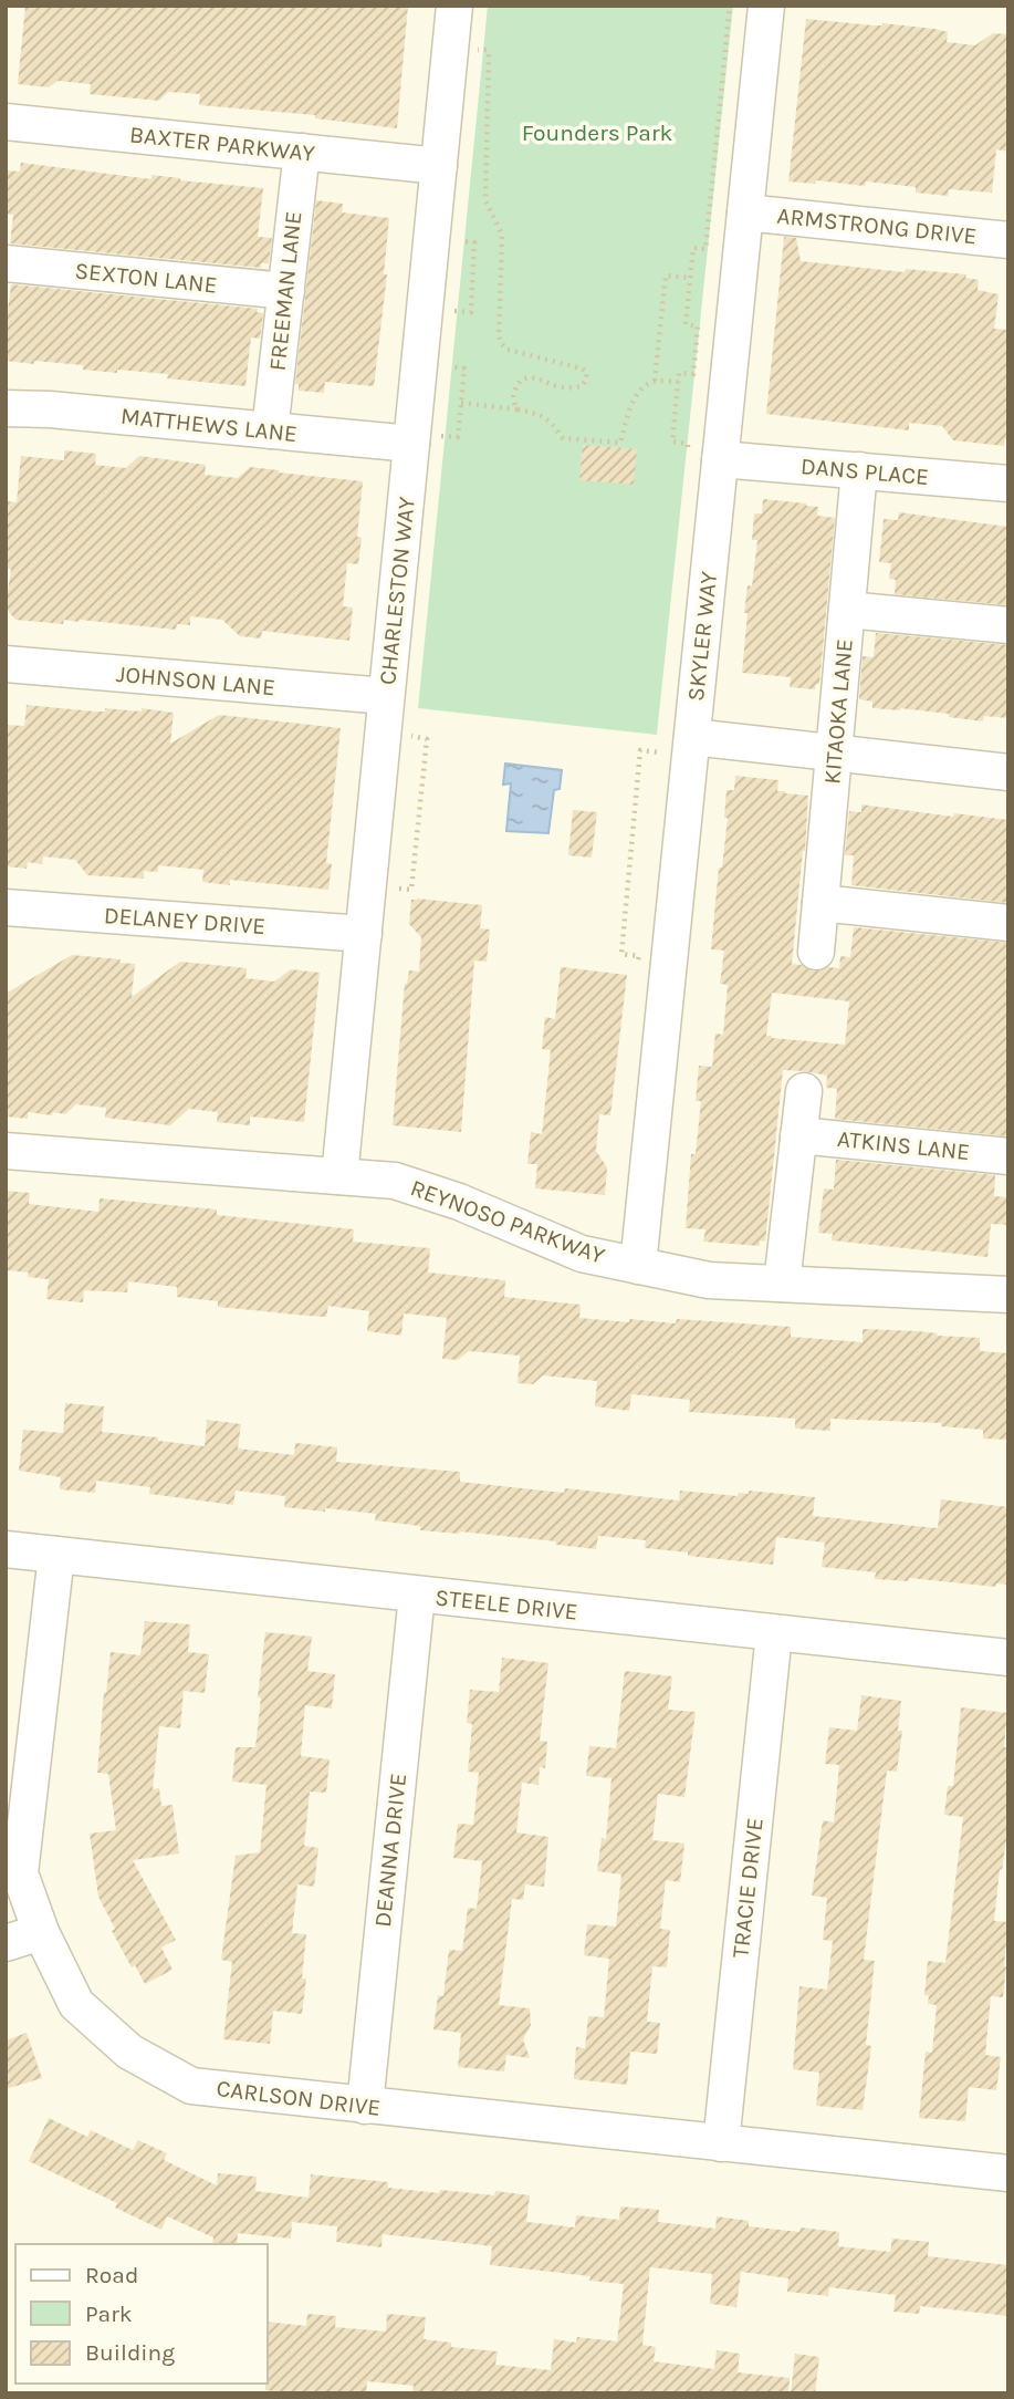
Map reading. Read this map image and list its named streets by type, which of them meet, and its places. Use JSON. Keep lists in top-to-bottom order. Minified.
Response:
{"streets":{"street":["BAXTER PARKWAY","ARMSTRONG DRIVE","SEXTON LANE","FREEMAN LANE","MATTHEWS LANE","DANS PLACE","CHARLESTON WAY","SKYLER WAY","JOHNSON LANE","KITAOKA LANE","DELANEY DRIVE","ATKINS LANE","REYNOSO PARKWAY","STEELE DRIVE","DEANNA DRIVE","TRACIE DRIVE","CARLSON DRIVE"]},"crossings":[["BAXTER PARKWAY","FREEMAN LANE"],["BAXTER PARKWAY","CHARLESTON WAY"],["ARMSTRONG DRIVE","SKYLER WAY"],["SEXTON LANE","FREEMAN LANE"],["FREEMAN LANE","MATTHEWS LANE"],["MATTHEWS LANE","CHARLESTON WAY"],["DANS PLACE","SKYLER WAY"],["DANS PLACE","KITAOKA LANE"],["CHARLESTON WAY","JOHNSON LANE"],["CHARLESTON WAY","DELANEY DRIVE"],["CHARLESTON WAY","REYNOSO PARKWAY"],["SKYLER WAY","REYNOSO PARKWAY"],["STEELE DRIVE","DEANNA DRIVE"],["STEELE DRIVE","TRACIE DRIVE"],["STEELE DRIVE","CARLSON DRIVE"],["DEANNA DRIVE","CARLSON DRIVE"],["TRACIE DRIVE","CARLSON DRIVE"]],"parks":["Founders Park"],"legend":["Road","Park","Building"]}
